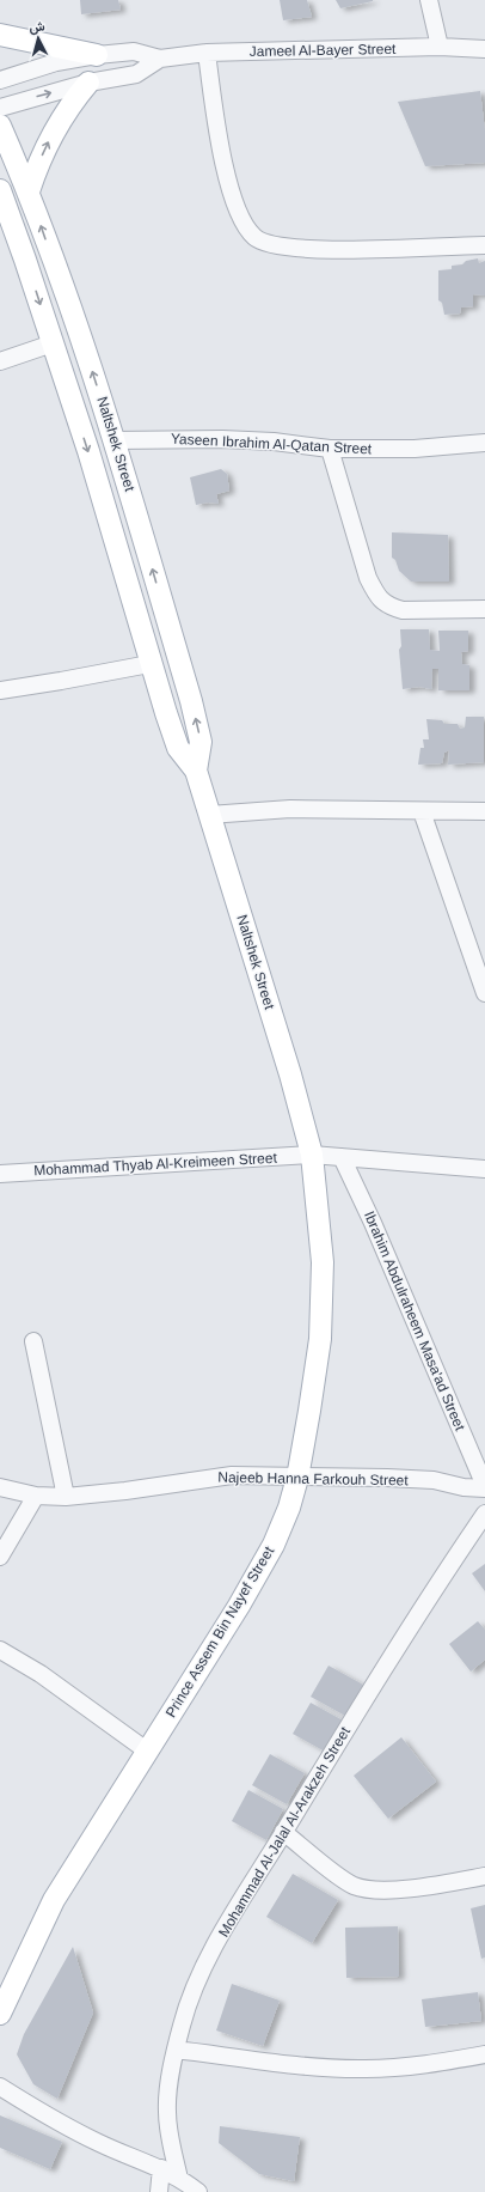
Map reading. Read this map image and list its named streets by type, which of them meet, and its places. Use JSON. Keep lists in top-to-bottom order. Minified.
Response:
{"streets":{"main road":["Naltshek Street","Prince Assem Bin Nayef Street"],"street":["Jameel Al-Bayer Street","Yaseen Ibrahim Al-Qatan Street","Mohammad Thyab Al-Kreimeen Street","Ibrahim Abdulraheem Masa'ad Street","Najeeb Hanna Farkouh Street","Mohammad Al-Jalal Al-Arakzeh Street"]},"crossings":[["Naltshek Street","Yaseen Ibrahim Al-Qatan Street"],["Naltshek Street","Mohammad Thyab Al-Kreimeen Street"],["Naltshek Street","Prince Assem Bin Nayef Street"],["Mohammad Thyab Al-Kreimeen Street","Ibrahim Abdulraheem Masa'ad Street"],["Mohammad Thyab Al-Kreimeen Street","Prince Assem Bin Nayef Street"],["Ibrahim Abdulraheem Masa'ad Street","Najeeb Hanna Farkouh Street"],["Najeeb Hanna Farkouh Street","Prince Assem Bin Nayef Street"]],"north":"top"}
